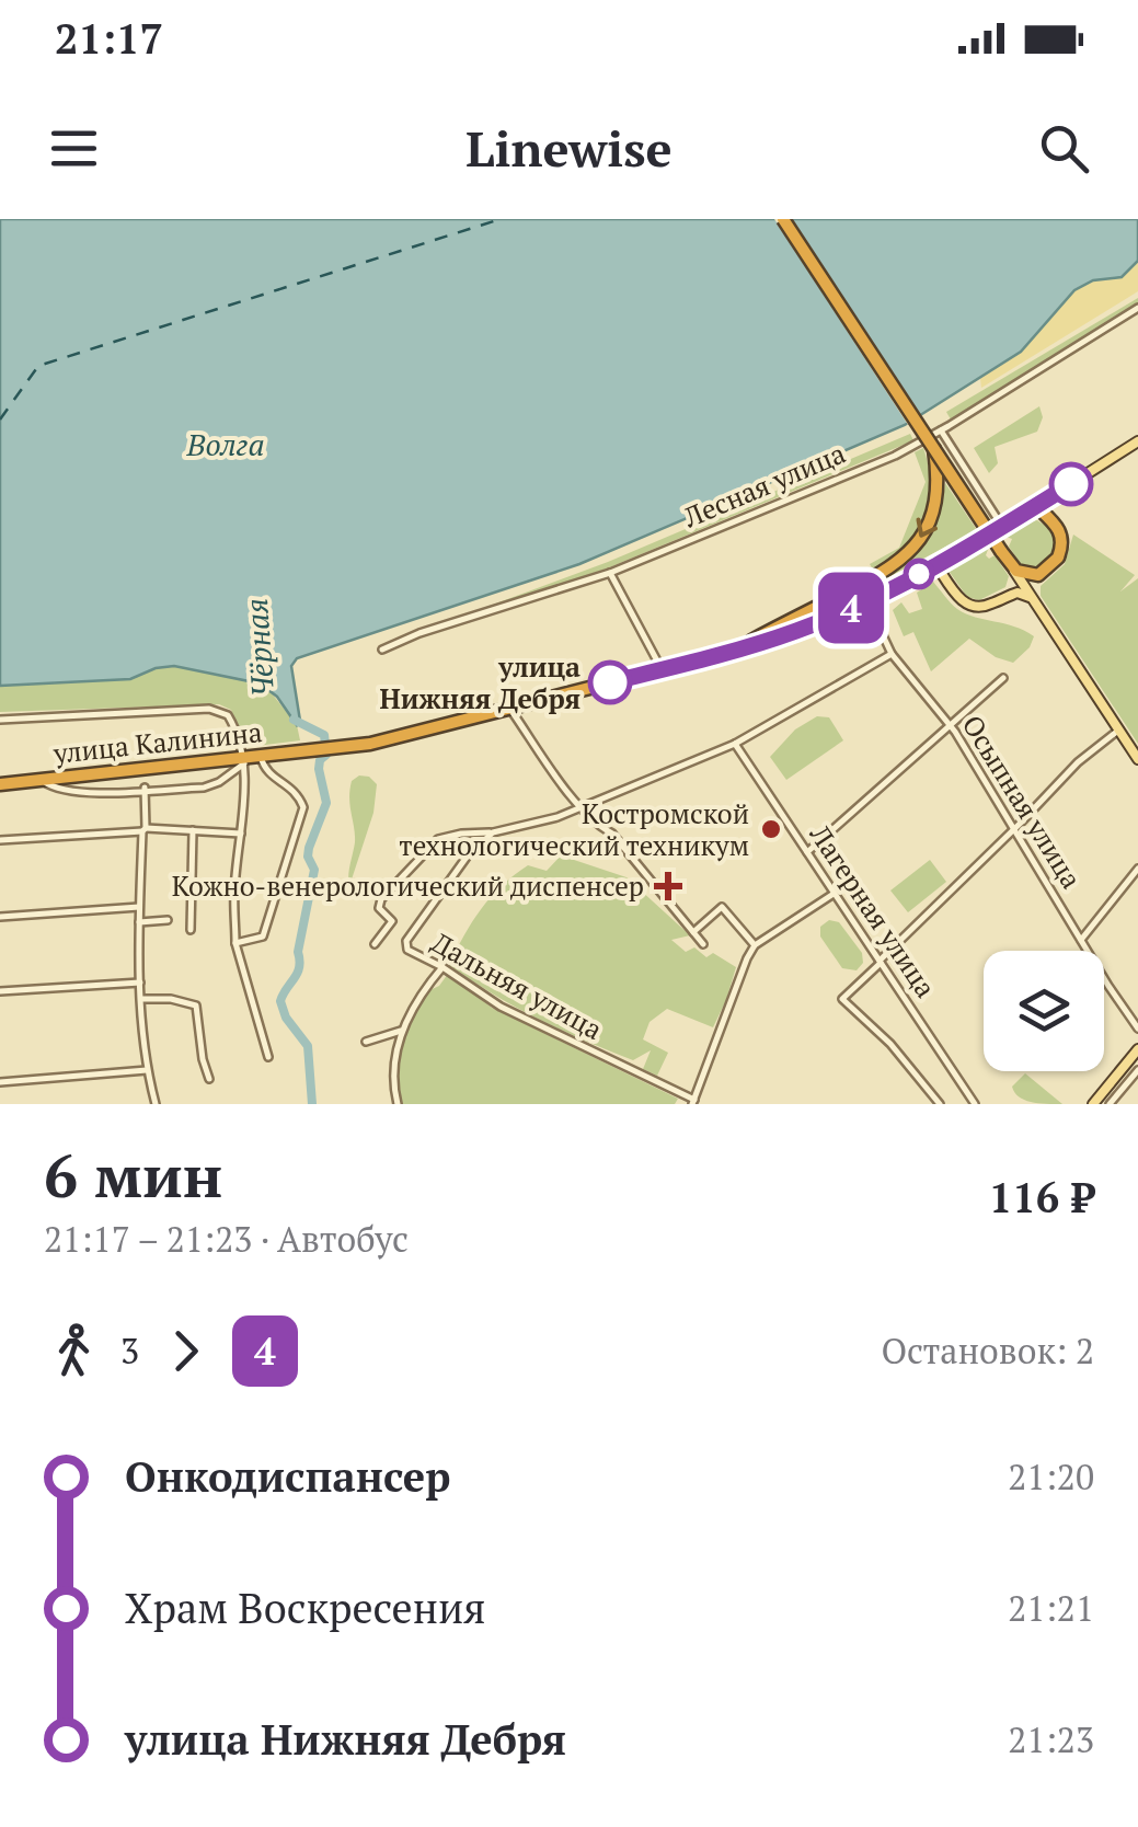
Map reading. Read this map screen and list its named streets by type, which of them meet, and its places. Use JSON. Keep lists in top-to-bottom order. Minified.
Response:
{"streets":{"highway":["улица Калинина"],"street":["Лесная улица","Осыпная улица","Лагерная улица","Дальняя улица"]},"water":["Волга","Чёрная"],"places":{"other":["улица Нижняя Дебря","Костромской технологический техникум"],"health":["Кожно-венерологический диспенсер"]},"lines":["bus line 4"],"page":{"status":"21:17","header":"Linewise","on_map":"4","heading":["6 мин","21:17 – 21:23 · Автобус","116 ₽"],"legs":["3","4","Остановок: 2"],"list":[{"name":"Онкодиспансер","value":"21:20"},{"name":"Храм Воскресения","value":"21:21"},{"name":"улица Нижняя Дебря","value":"21:23"}]}}
